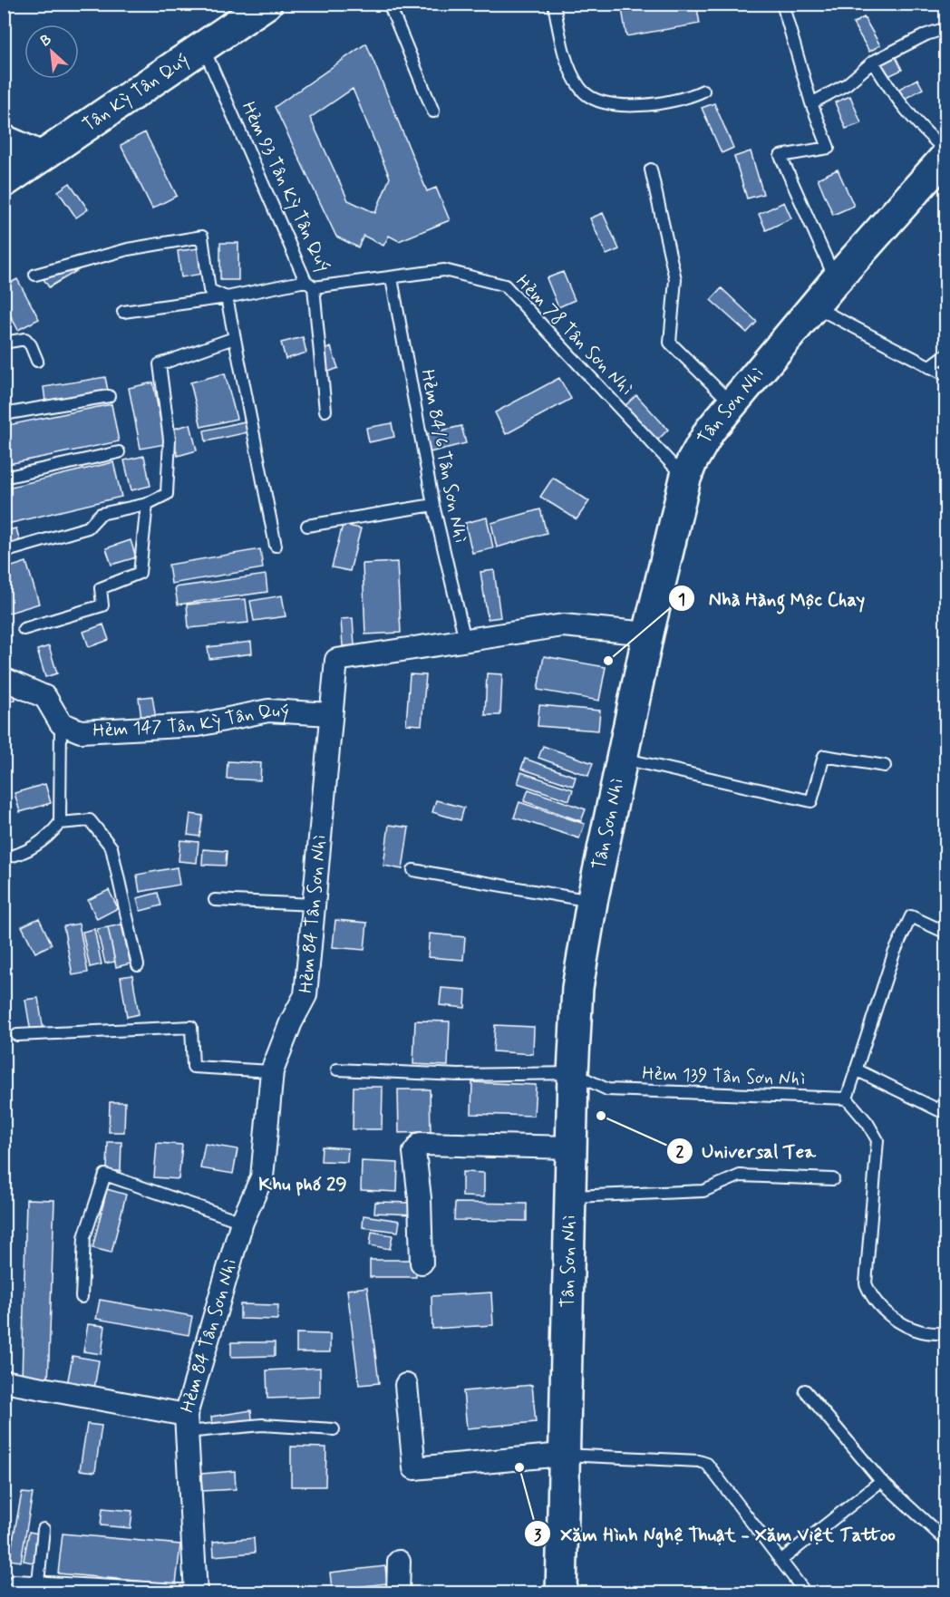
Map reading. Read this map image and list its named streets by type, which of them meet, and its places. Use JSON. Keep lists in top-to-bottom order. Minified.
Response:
{"streets":{"street":["Tân Kỳ Tân Quý","Tân Sơn Nhì","Hẻm 147 Tân Kỳ Tân Quý","Hẻm 84 Tân Sơn Nhì"],"lane":["Hẻm 93 Tân Kỳ Tân Quý","Hẻm 78 Tân Sơn Nhì","Hẻm 84/6 Tân Sơn Nhì","Hẻm 139 Tân Sơn Nhì"]},"crossings":[["Tân Kỳ Tân Quý","Hẻm 93 Tân Kỳ Tân Quý"],["Hẻm 93 Tân Kỳ Tân Quý","Hẻm 78 Tân Sơn Nhì"],["Hẻm 78 Tân Sơn Nhì","Tân Sơn Nhì"],["Hẻm 78 Tân Sơn Nhì","Hẻm 84/6 Tân Sơn Nhì"],["Tân Sơn Nhì","Hẻm 84 Tân Sơn Nhì"],["Tân Sơn Nhì","Hẻm 139 Tân Sơn Nhì"],["Hẻm 84/6 Tân Sơn Nhì","Hẻm 84 Tân Sơn Nhì"],["Hẻm 147 Tân Kỳ Tân Quý","Hẻm 84 Tân Sơn Nhì"]],"districts":["Khu phố 29"],"places":["Nhà Hàng Mộc Chay","Universal Tea","Xăm Hình Nghệ Thuật - Xăm Việt Tattoo"],"north":"top left"}
